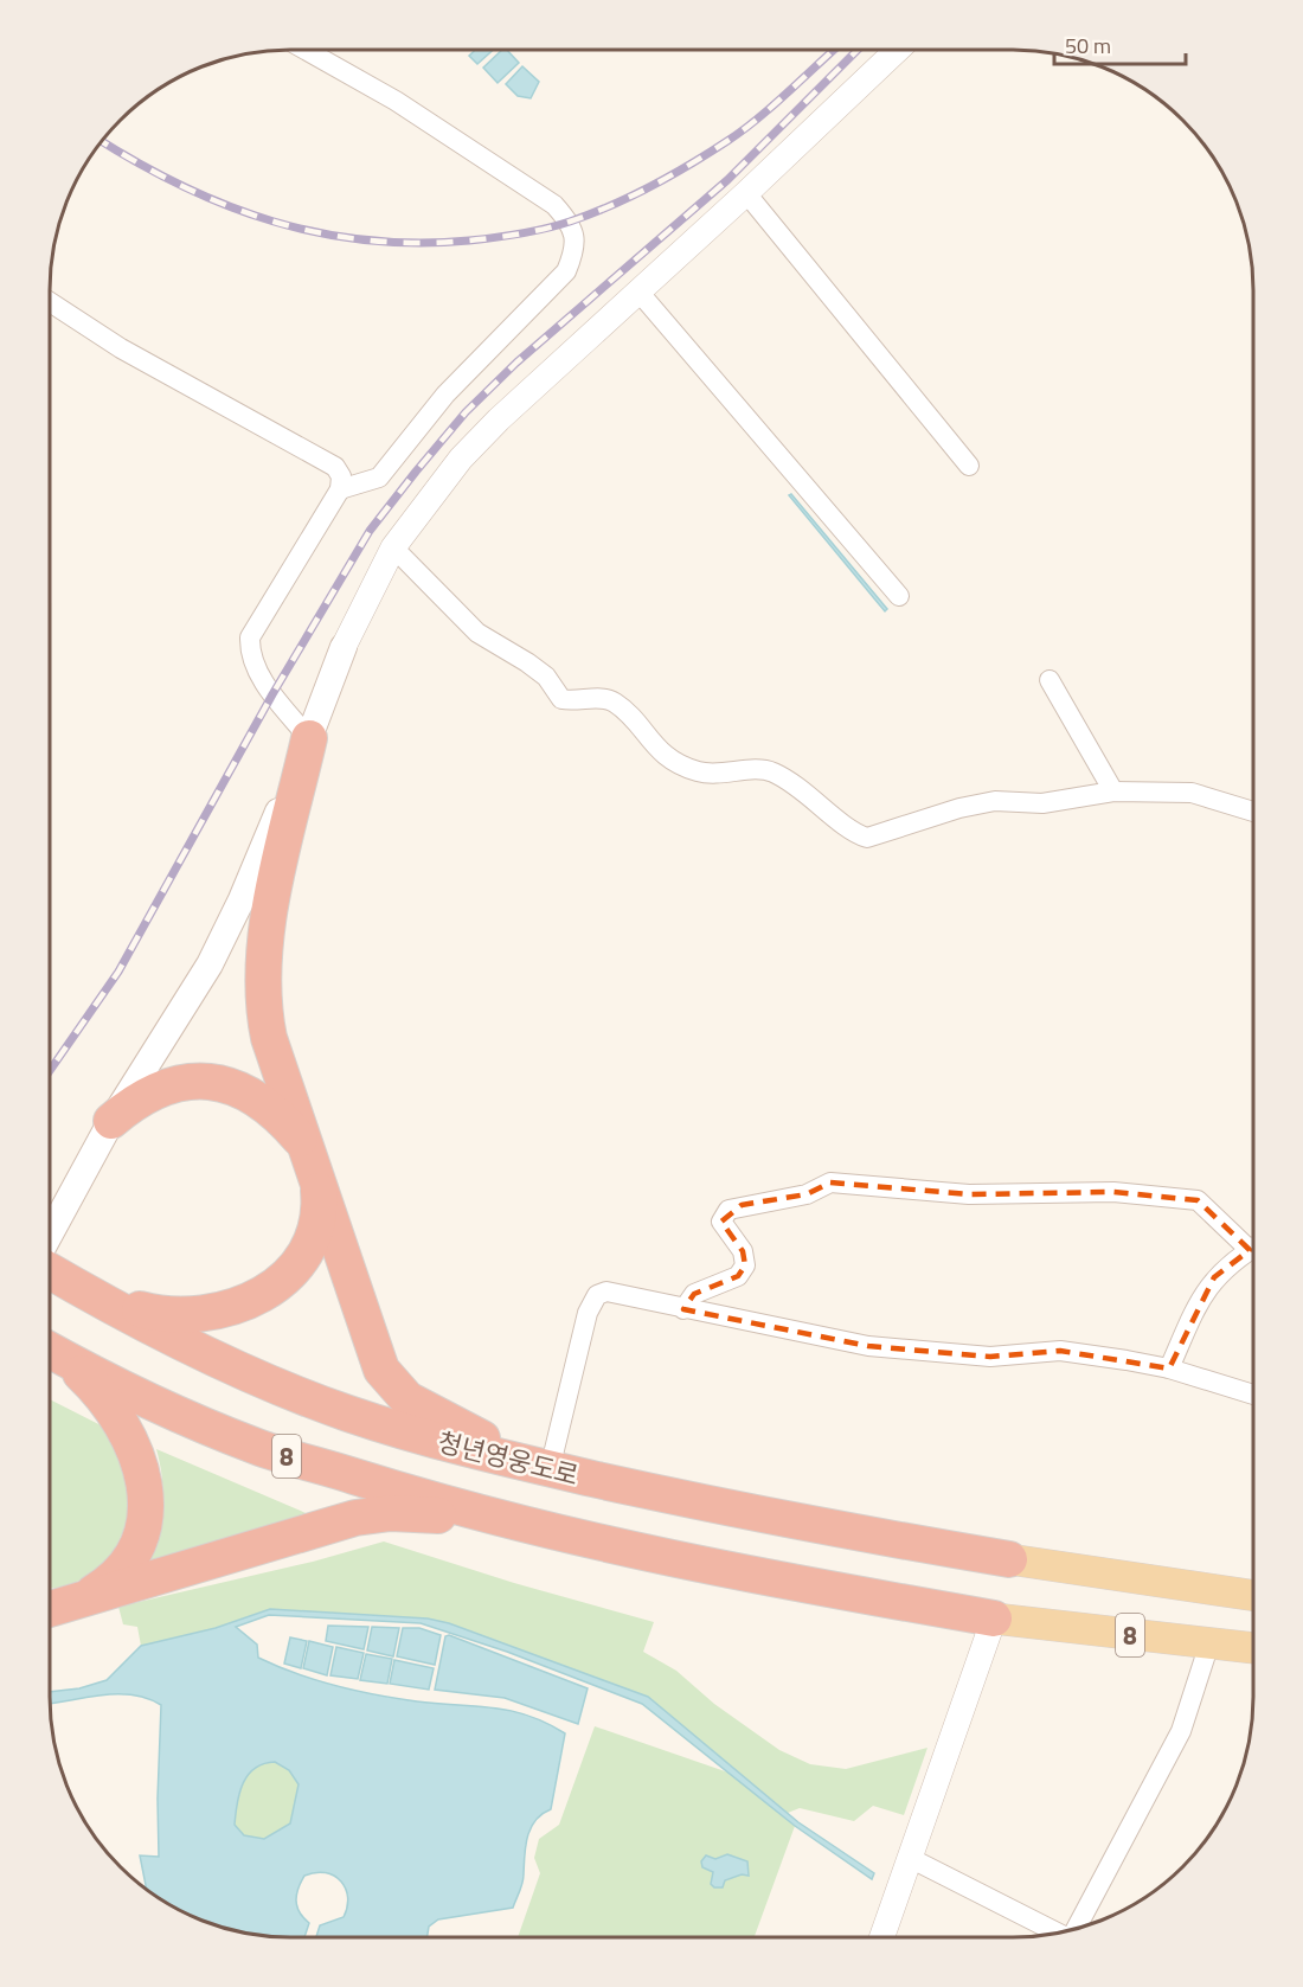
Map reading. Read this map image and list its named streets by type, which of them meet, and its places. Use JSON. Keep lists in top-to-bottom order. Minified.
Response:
{"streets":{"highway":["8","청년영웅도로"]},"crossings":[["8","청년영웅도로"]],"scale_bar":"50 m"}
